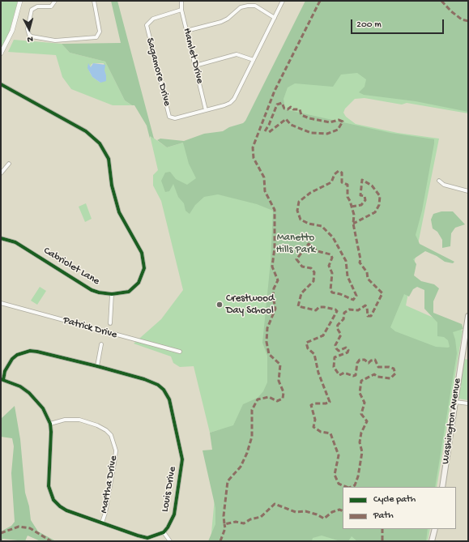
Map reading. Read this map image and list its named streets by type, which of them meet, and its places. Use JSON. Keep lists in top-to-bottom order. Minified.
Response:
{"streets":{"main road":["Washington Avenue"],"street":["Hamlet Drive","Sagamore Drive","Cabriolet Lane","Patrick Drive","Martha Drive","Louis Drive"]},"crossings":[["Hamlet Drive","Sagamore Drive"],["Cabriolet Lane","Patrick Drive"],["Patrick Drive","Louis Drive"],["Martha Drive","Louis Drive"]],"parks":["Manetto Hills Park"],"places":["Crestwood Day School"],"legend":["Cycle path","Path"],"scale_bar":"200 m","north":"bottom"}
